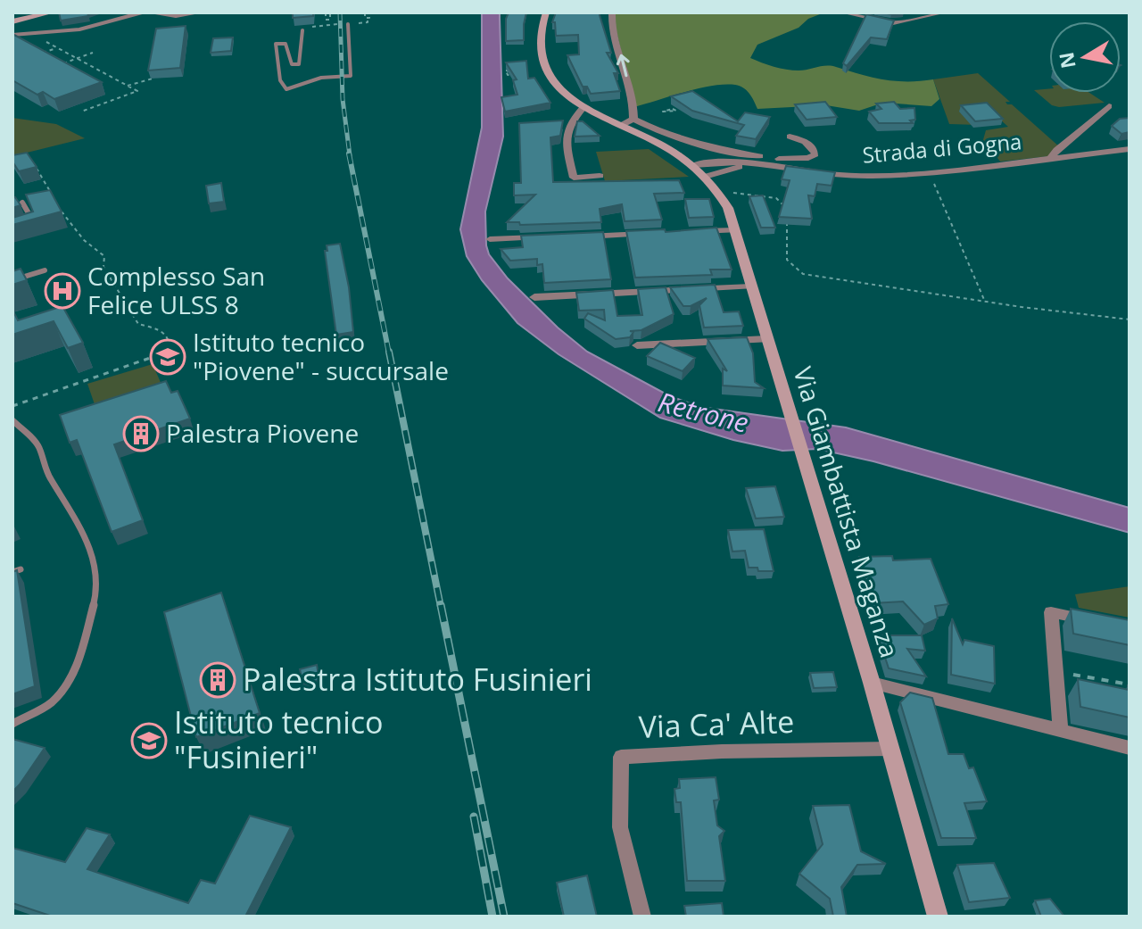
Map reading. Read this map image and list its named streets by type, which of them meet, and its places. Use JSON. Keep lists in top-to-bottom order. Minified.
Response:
{"streets":{"street":["Strada di Gogna","Via Giambattista Maganza","Via Ca' Alte"]},"crossings":[["Strada di Gogna","Via Giambattista Maganza"],["Via Giambattista Maganza","Via Ca' Alte"]],"water":["Retrone"],"places":{"hospital":["Complesso San Felice ULSS 8"],"school or university":["Istituto tecnico \"Piovene\" - succursale","Istituto tecnico \"Fusinieri\""],"building":["Palestra Piovene","Palestra Istituto Fusinieri"]},"north":"left"}
